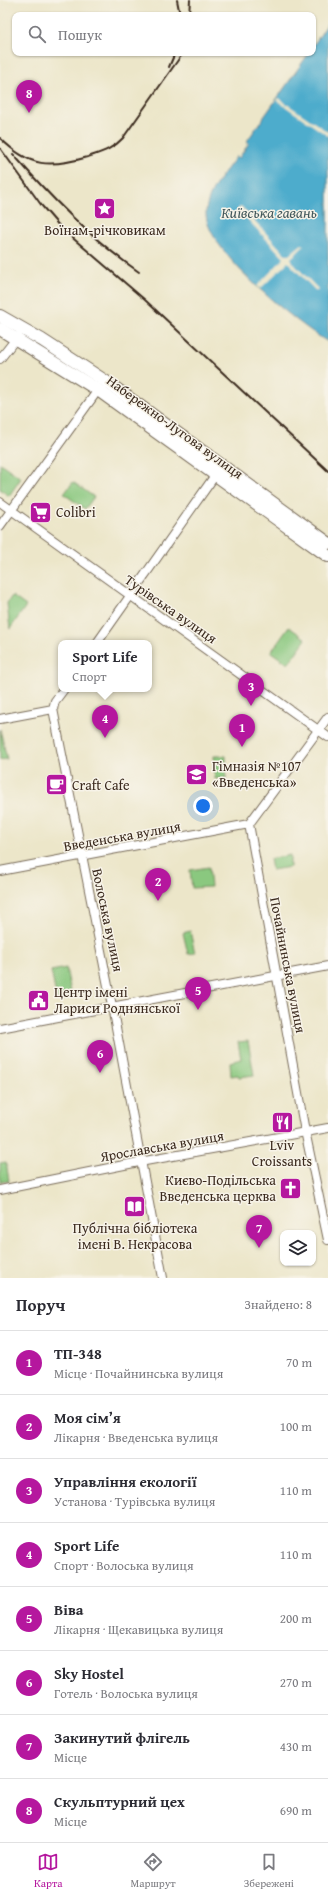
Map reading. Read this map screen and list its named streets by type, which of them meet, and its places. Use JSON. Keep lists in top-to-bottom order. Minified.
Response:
{"streets":{"main road":["Набережно-Лугова вулиця"],"street":["Турівська вулиця","Введенська вулиця","Волоська вулиця","Почайнинська вулиця","Ярославська вулиця"]},"crossings":[["Введенська вулиця","Волоська вулиця"],["Введенська вулиця","Почайнинська вулиця"],["Волоська вулиця","Ярославська вулиця"],["Почайнинська вулиця","Ярославська вулиця"]],"water":["Київська гавань"],"places":{"place":["Воїнам-річковикам"],"supermarket":["Colibri"],"school or university":["Гімназія №107 «Введенська»"],"cafe":["Craft Cafe"],"public building":["Центр імені Лариси Роднянської"],"restaurant":["Lviv Croissants"],"church":["Києво-Подільська Введенська церква"],"library":["Публічна бібліотека імені В. Некрасова"]},"page":{"search":"Пошук","pins":["8","3","4","1","2","5","6","7"],"popup":["Sport Life","Спорт"],"heading":["Поруч","Знайдено: 8"],"list":[{"mark":"1","name":"ТП-348","note":"Місце · Почайнинська вулиця","value":"70 m"},{"mark":"2","name":"Моя сім’я","note":"Лікарня · Введенська вулиця","value":"100 m"},{"mark":"3","name":"Управління екології","note":"Установа · Турівська вулиця","value":"110 m"},{"mark":"4","name":"Sport Life","note":"Спорт · Волоська вулиця","value":"110 m"},{"mark":"5","name":"Віва","note":"Лікарня · Щекавицька вулиця","value":"200 m"},{"mark":"6","name":"Sky Hostel","note":"Готель · Волоська вулиця","value":"270 m"},{"mark":"7","name":"Закинутий флігель","note":"Місце","value":"430 m"},{"mark":"8","name":"Скульптурний цех","note":"Місце","value":"690 m"}],"nav":["Карта","Маршрут","Збережені"]}}
